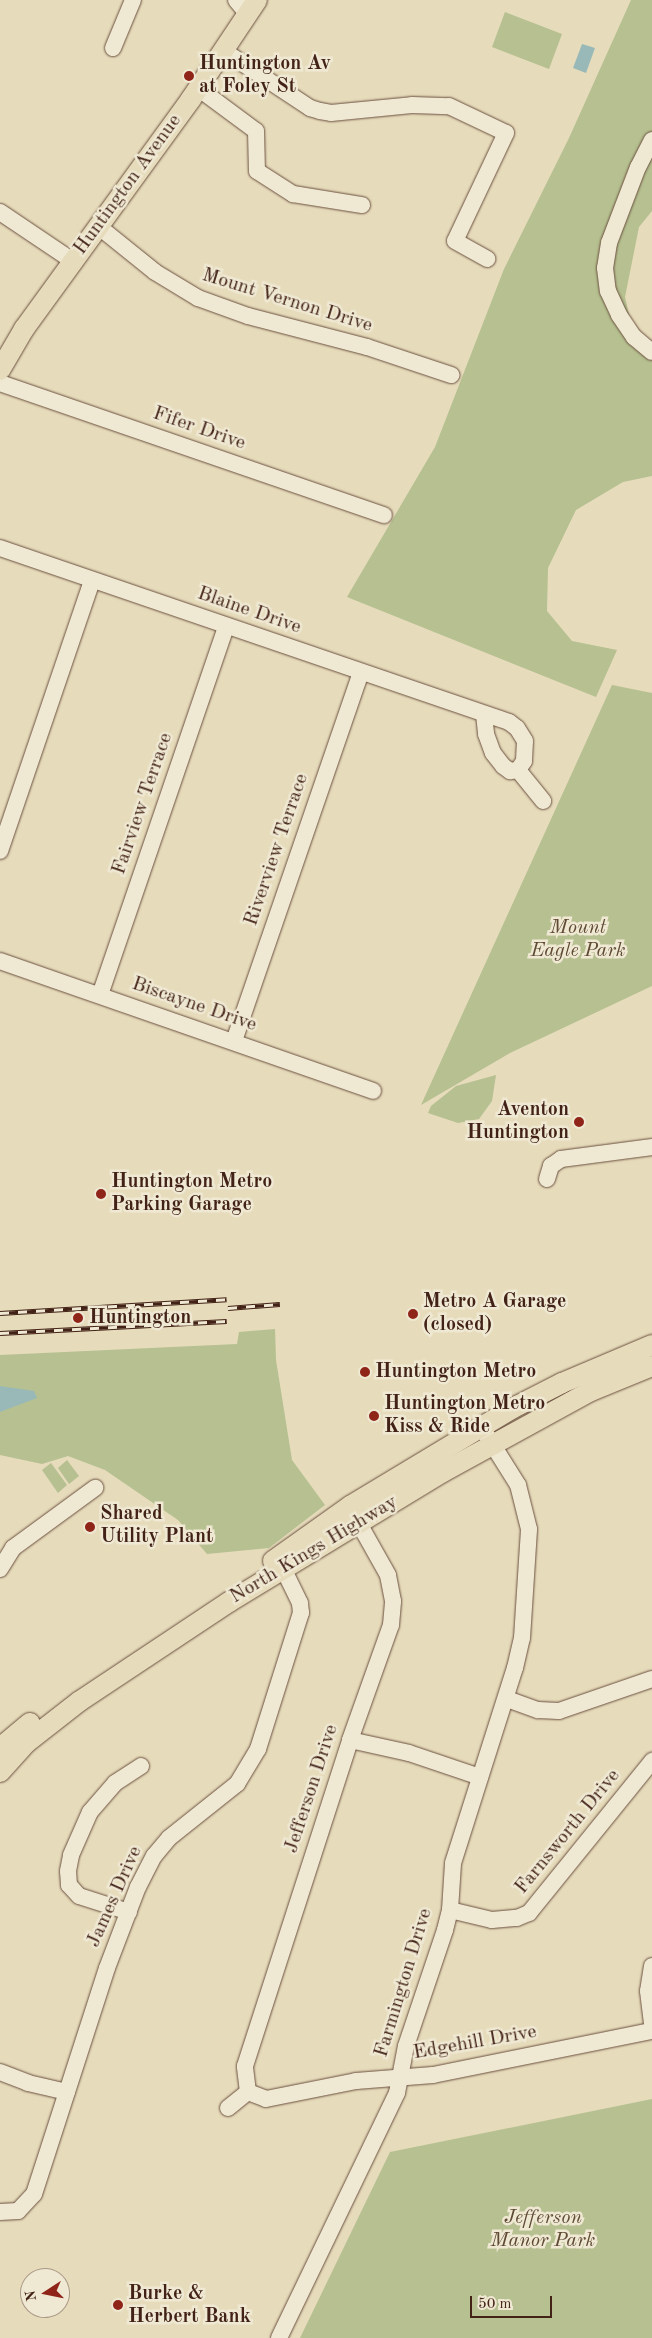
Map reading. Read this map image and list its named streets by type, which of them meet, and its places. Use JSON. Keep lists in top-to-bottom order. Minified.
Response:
{"streets":{"main road":["Huntington Avenue","North Kings Highway"],"street":["Mount Vernon Drive","Fifer Drive","Blaine Drive","Fairview Terrace","Riverview Terrace","Biscayne Drive","Jefferson Drive","Farnsworth Drive","James Drive","Farmington Drive","Edgehill Drive"]},"crossings":[["Huntington Avenue","Mount Vernon Drive"],["Blaine Drive","Fairview Terrace"],["Blaine Drive","Riverview Terrace"],["Fairview Terrace","Biscayne Drive"],["Riverview Terrace","Biscayne Drive"],["North Kings Highway","Jefferson Drive"],["North Kings Highway","James Drive"],["North Kings Highway","Farmington Drive"],["Jefferson Drive","Edgehill Drive"],["Farnsworth Drive","Farmington Drive"],["Farmington Drive","Edgehill Drive"]],"parks":["Mount Eagle Park","Jefferson Manor Park"],"places":["Huntington Av at Foley St","Aventon Huntington","Huntington Metro Parking Garage","Metro A Garage (closed)","Huntington","Huntington Metro","Huntington Metro Kiss & Ride","Shared Utility Plant","Burke & Herbert Bank"],"scale_bar":"50 m","north":"left"}
